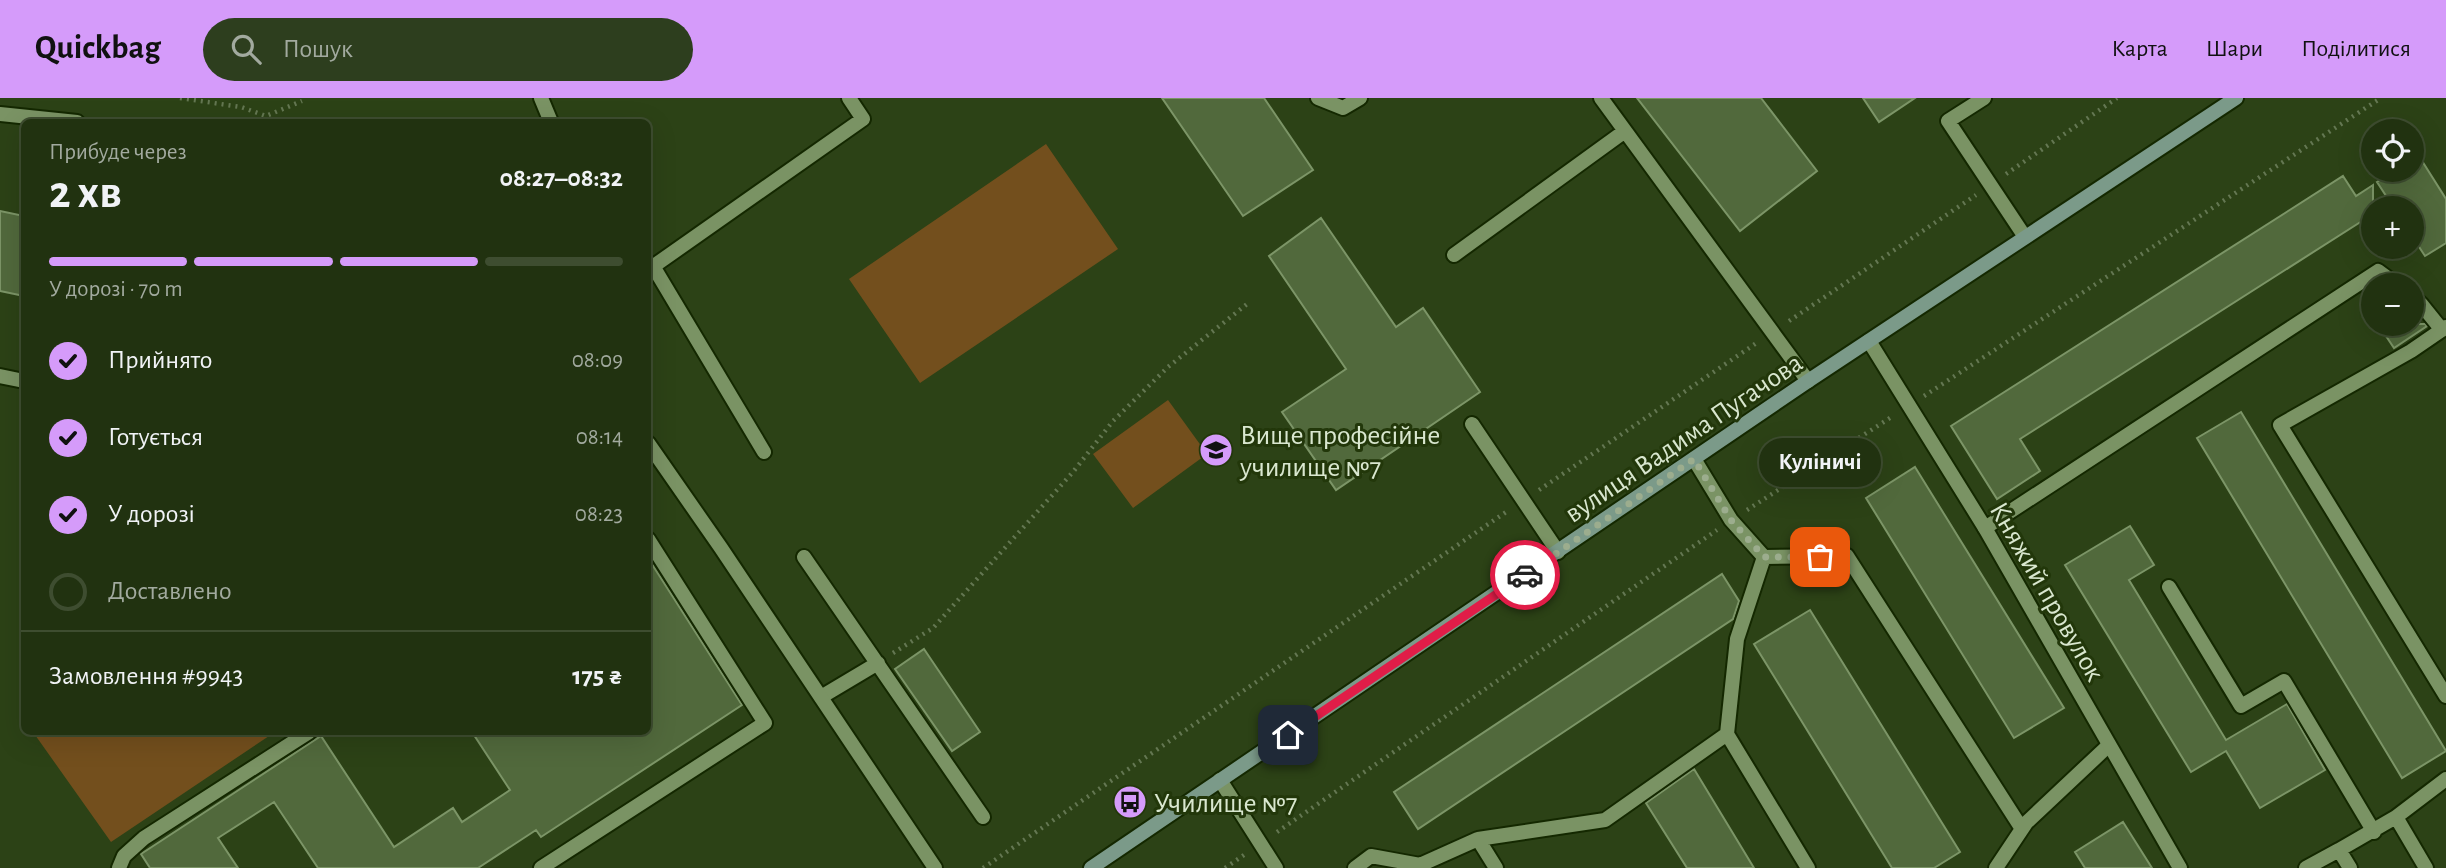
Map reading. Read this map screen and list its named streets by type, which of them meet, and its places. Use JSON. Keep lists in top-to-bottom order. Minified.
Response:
{"streets":{"street":["вулиця Вадима Пугачова","Княжий провулок"]},"crossings":[["вулиця Вадима Пугачова","Княжий провулок"]],"places":{"school or university":["Вище професійне училище №7"],"other":["Куліничі"],"bus stop":["Училище №7"]},"page":{"header":"Quickbag","search":"Пошук","nav":["Карта","Шари","Поділитися"],"map_buttons":["+","−"],"heading":["2 хв","Прибуде через","08:27–08:32"],"panel":["Замовлення #9943","175 ₴"],"bar":"У дорозі · 70 m","list":[["Прийнято","08:09"],["Готується","08:14"],["У дорозі","08:23"],"Доставлено"],"bubble":"Куліничі"}}
